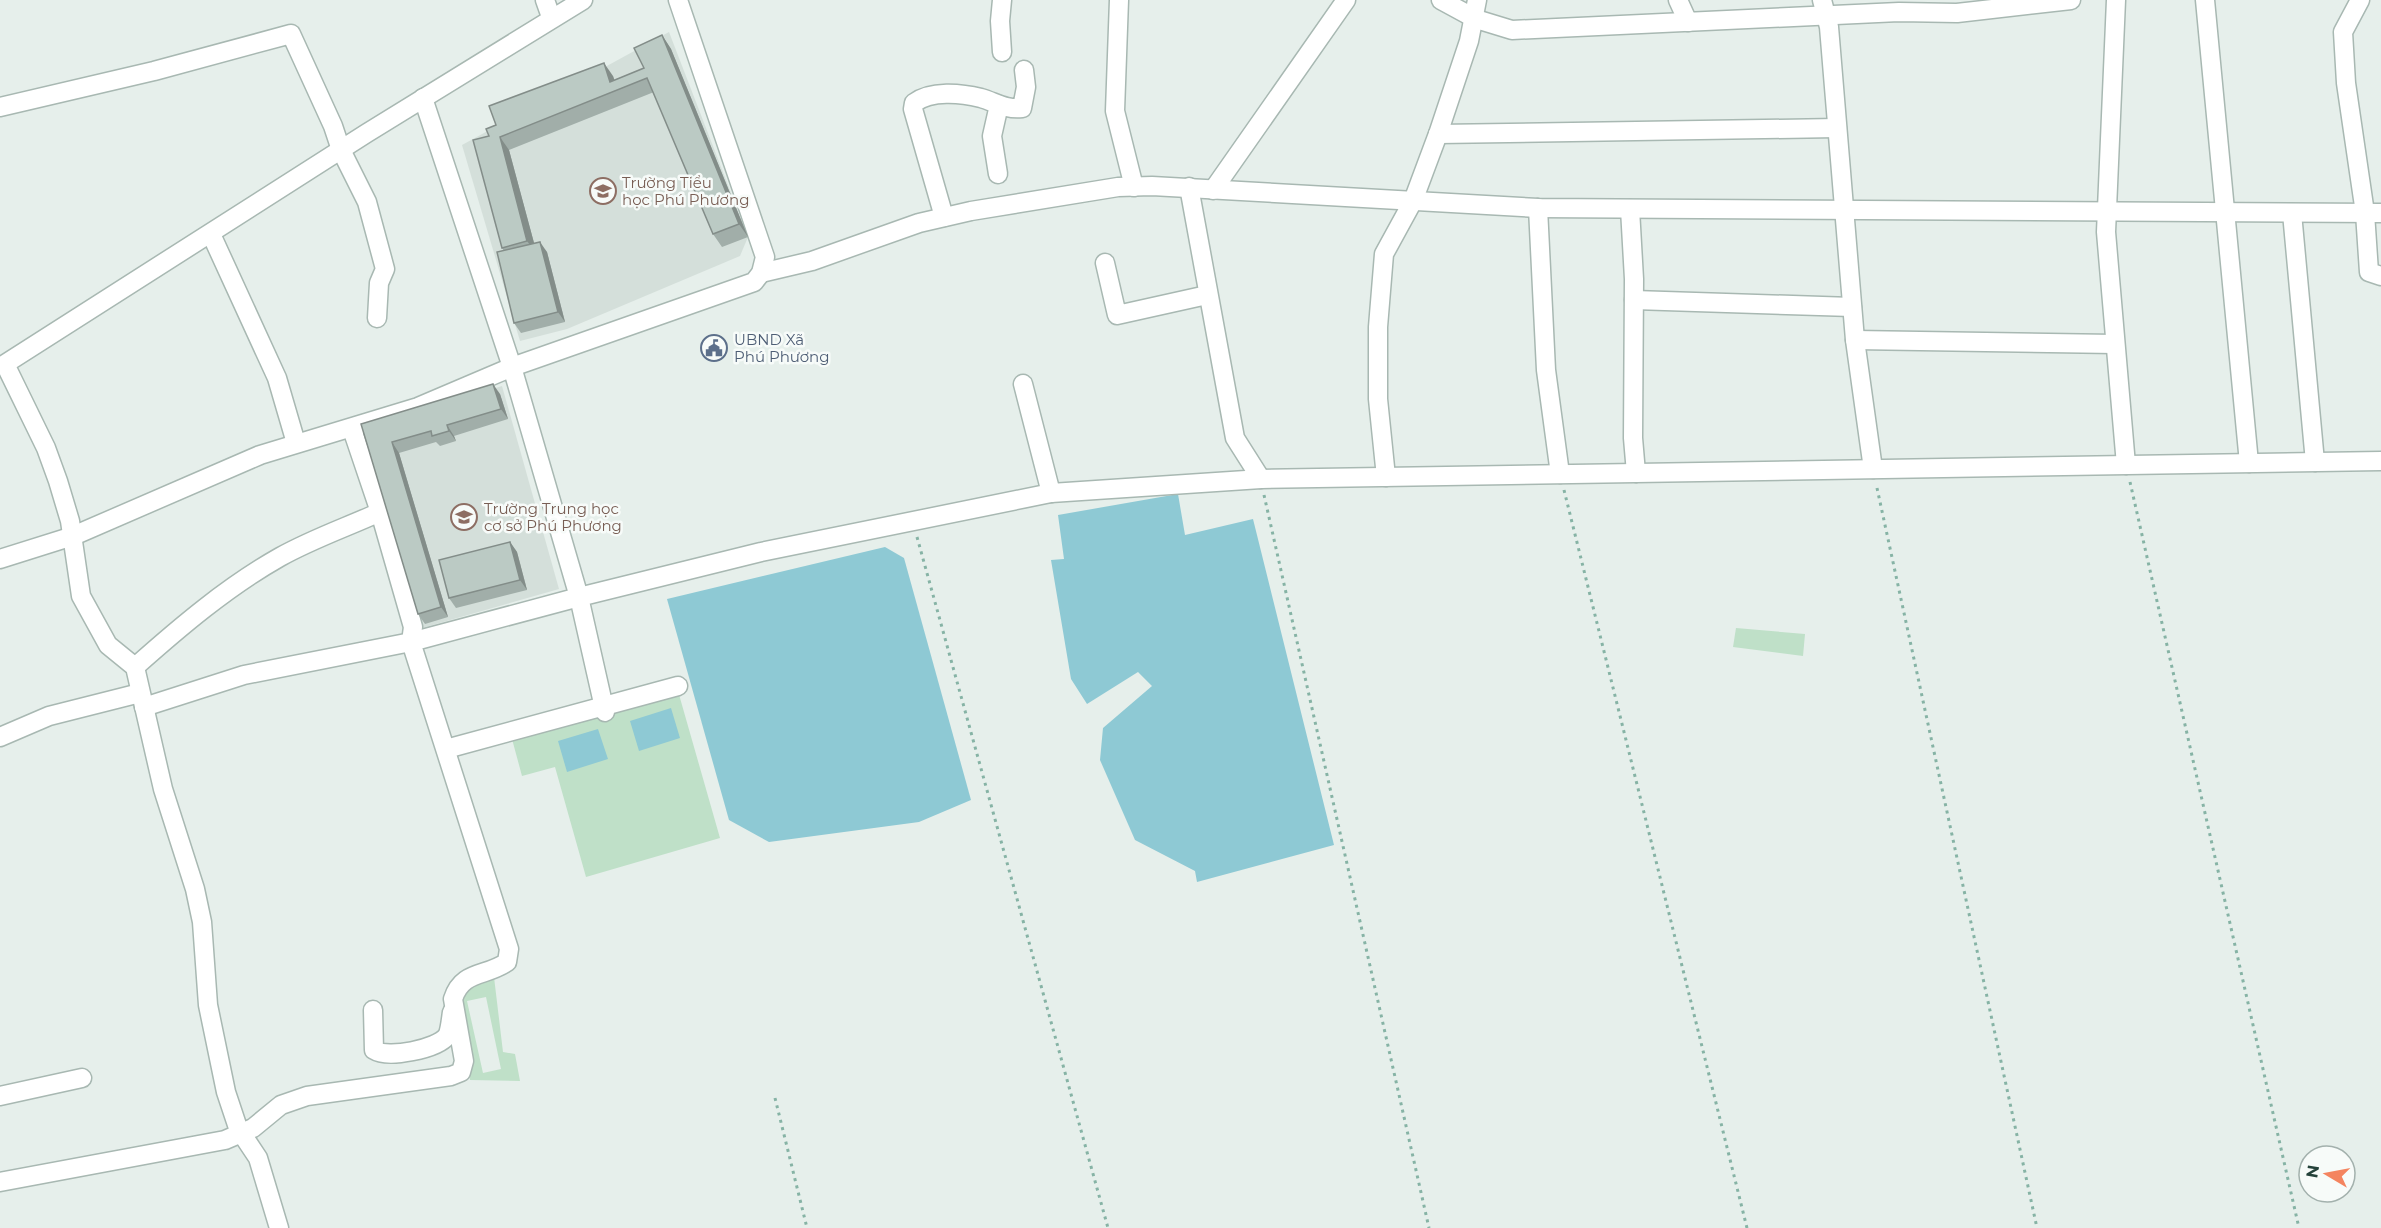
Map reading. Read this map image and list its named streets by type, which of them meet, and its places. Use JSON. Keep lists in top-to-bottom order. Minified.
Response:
{"places":{"school or university":["Trường Tiểu học Phú Phương","Trường Trung học cơ sở Phú Phương"],"public building":["UBND Xã Phú Phương"]},"north":"left"}
